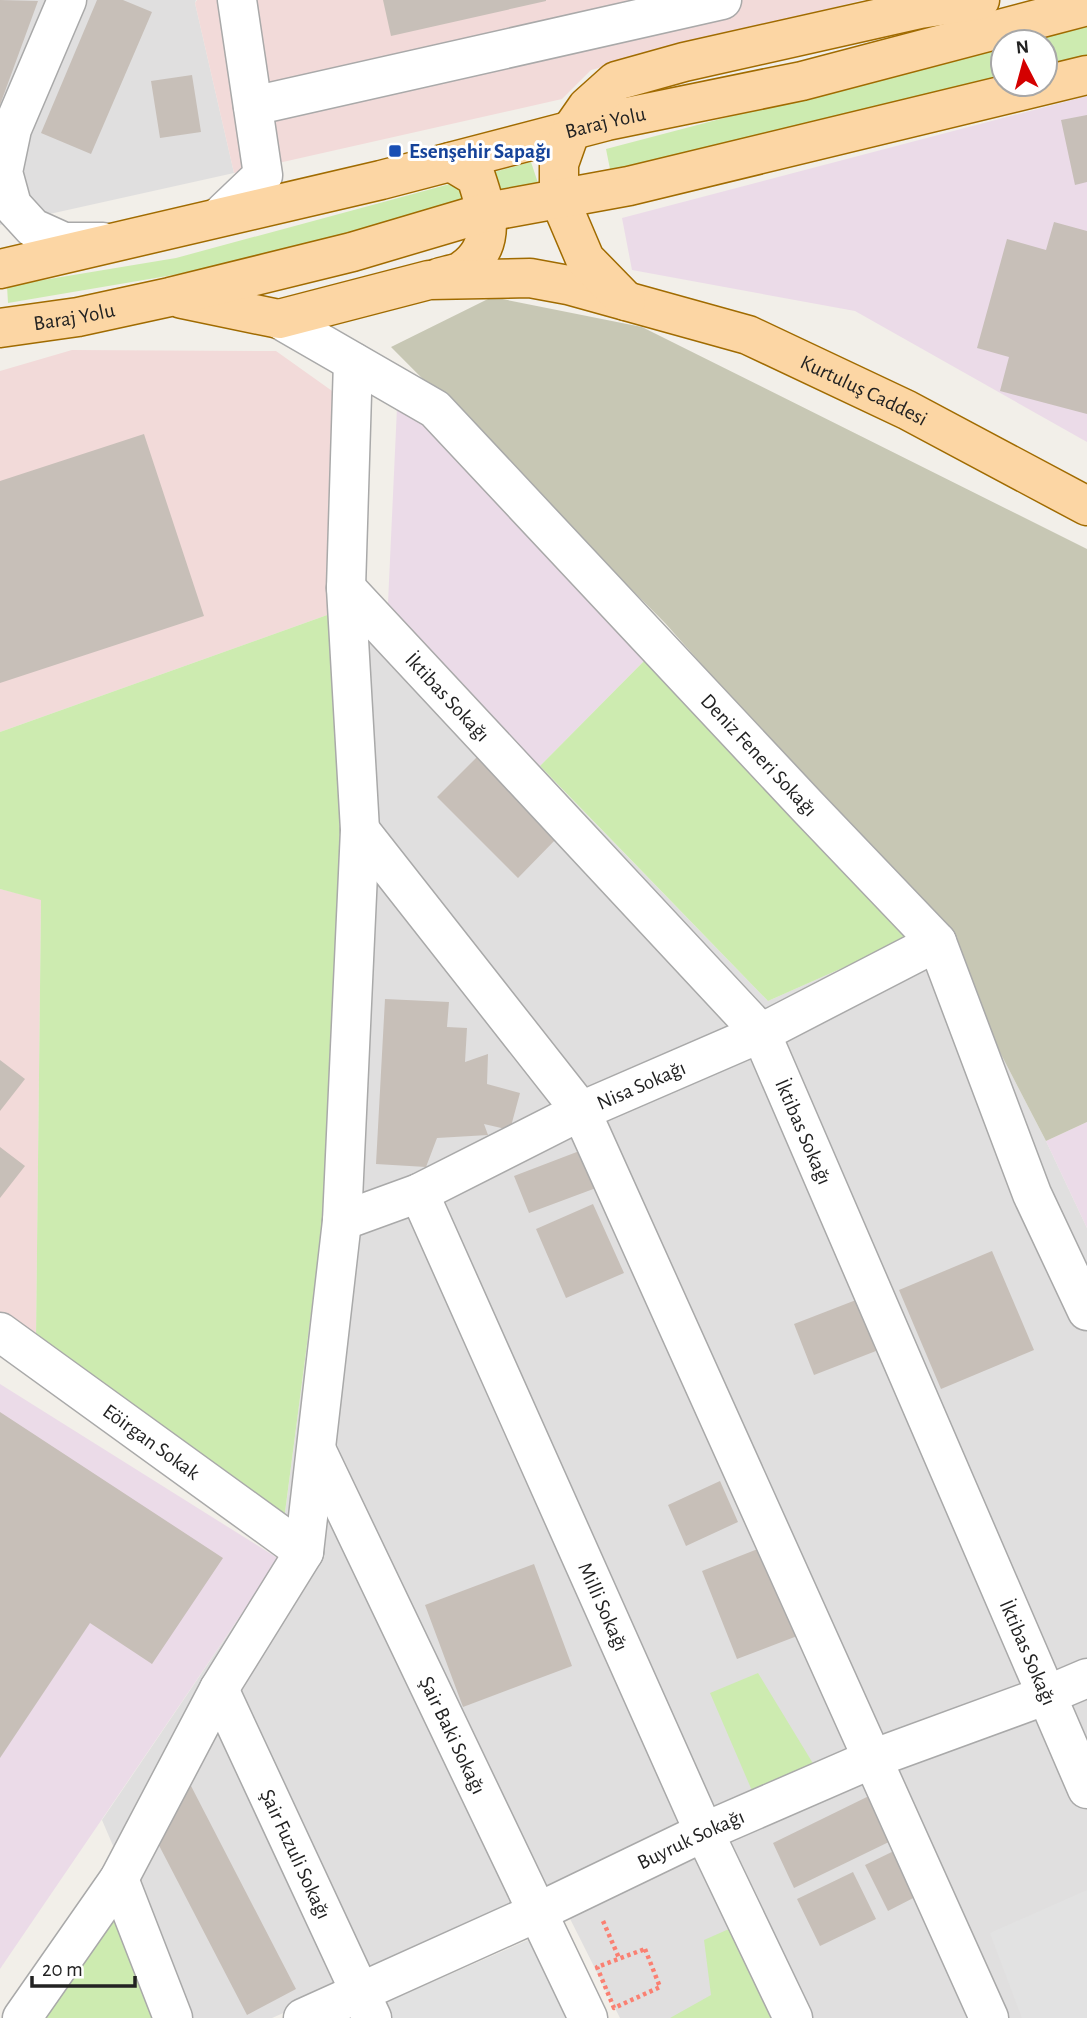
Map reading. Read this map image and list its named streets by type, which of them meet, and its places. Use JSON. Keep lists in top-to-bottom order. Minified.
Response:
{"streets":{"main road":["Baraj Yolu","Kurtuluş Caddesi"],"street":["İktibas Sokağı","Deniz Feneri Sokağı","Nisa Sokağı","Eöirgan Sokak","Milli Sokağı","Şair Baki Sokağı","Buyruk Sokağı","Şair Fuzuli Sokağı"]},"crossings":[["İktibas Sokağı","Nisa Sokağı"],["İktibas Sokağı","Buyruk Sokağı"],["Deniz Feneri Sokağı","Nisa Sokağı"],["Nisa Sokağı","Milli Sokağı"],["Milli Sokağı","Buyruk Sokağı"],["Şair Baki Sokağı","Buyruk Sokağı"],["Buyruk Sokağı","Şair Fuzuli Sokağı"]],"places":{"transit":["Esenşehir Sapağı"]},"scale_bar":"20 m","north":"top"}
